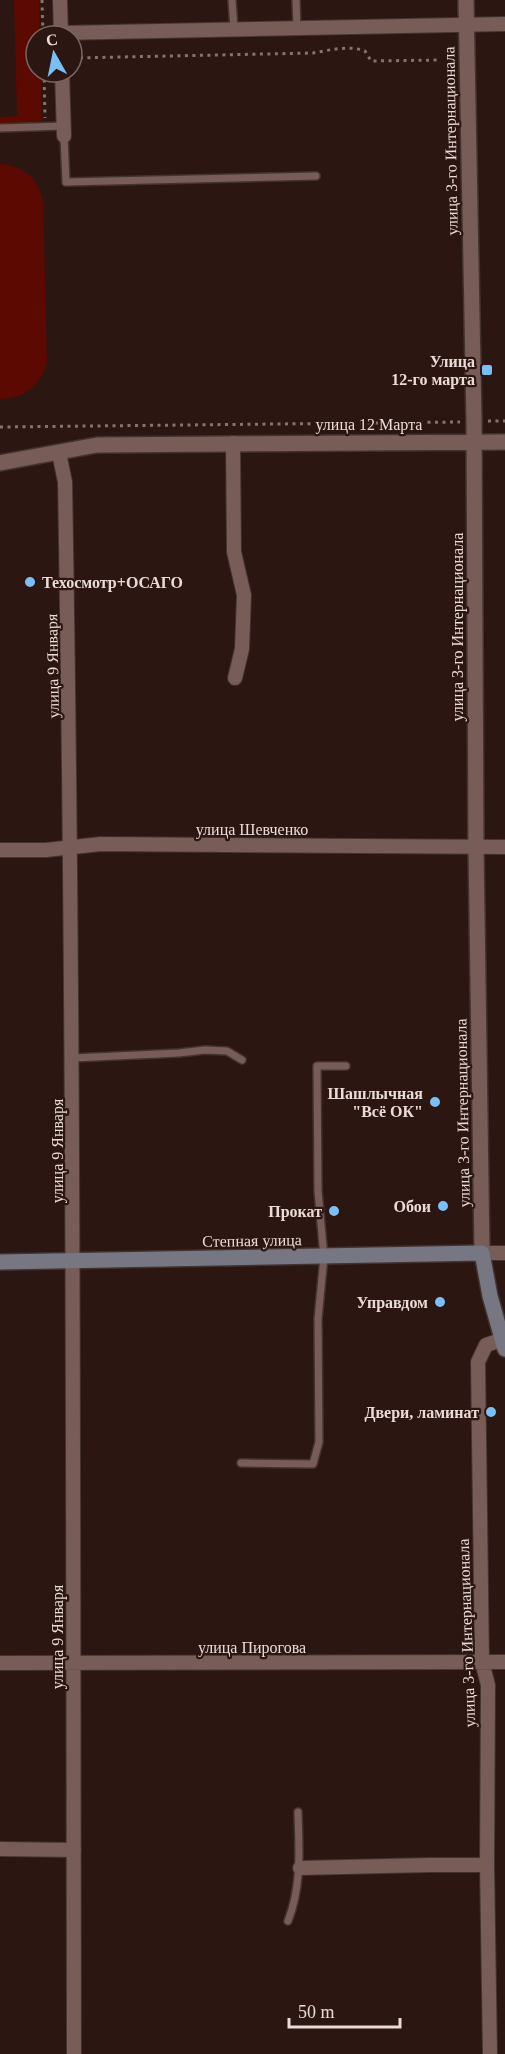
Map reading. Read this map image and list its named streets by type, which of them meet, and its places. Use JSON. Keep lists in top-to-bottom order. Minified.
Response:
{"streets":{"main road":["Степная улица"],"street":["улица 3-го Интернационала","улица 12 Марта","улица 9 Января","улица Шевченко","улица Пирогова"]},"crossings":[["улица 3-го Интернационала","улица 12 Марта"],["улица 3-го Интернационала","улица Шевченко"],["улица 3-го Интернационала","Степная улица"],["улица 3-го Интернационала","улица Пирогова"],["улица 12 Марта","улица 9 Января"],["улица 9 Января","улица Шевченко"],["улица 9 Января","Степная улица"],["улица 9 Января","улица Пирогова"]],"places":{"transit":["Улица 12-го марта"],"other":["Техосмотр+ОСАГО","Шашлычная \"Всё ОК\"","Обои","Прокат","Управдом","Двери, ламинат"]},"scale_bar":"50 m","north":"top"}
